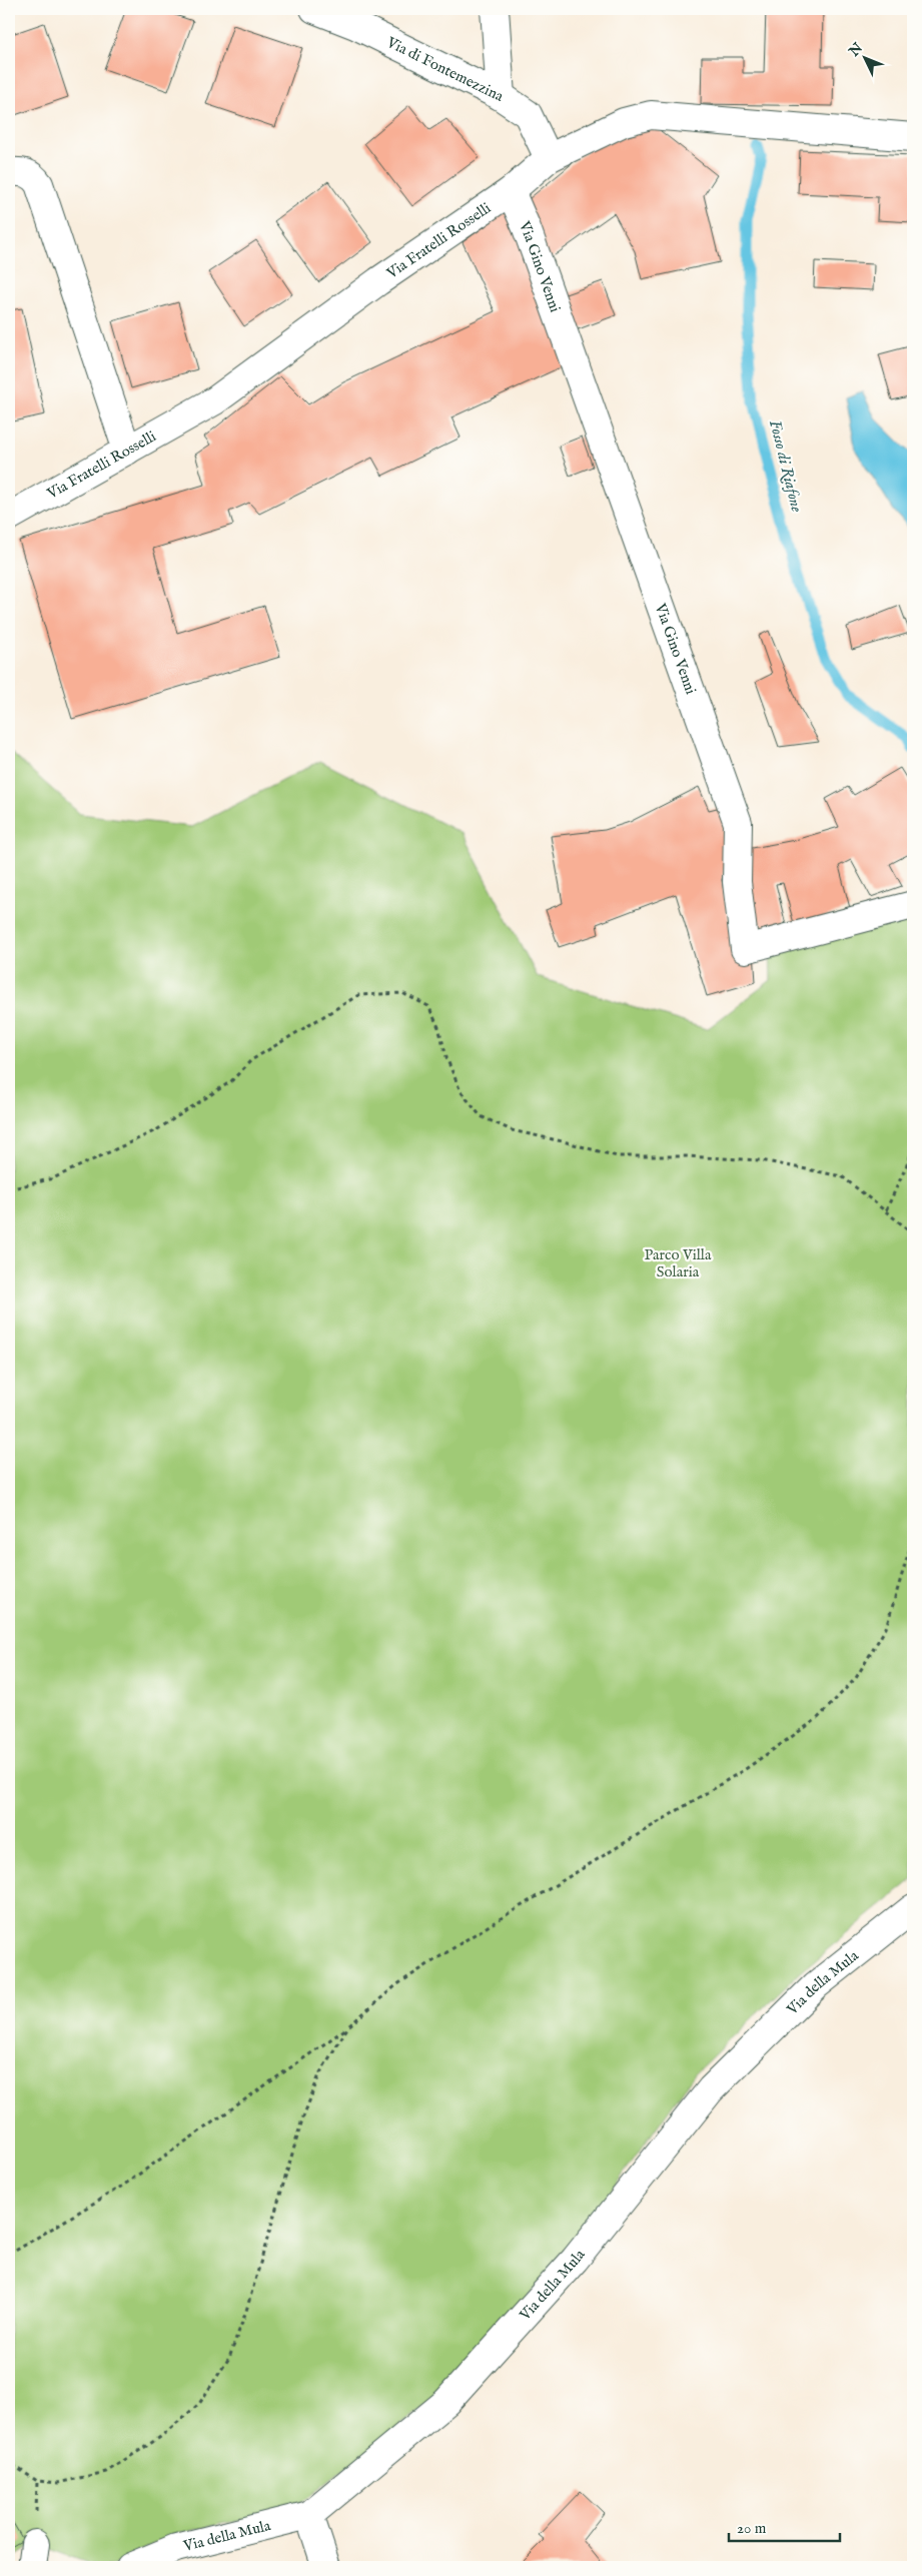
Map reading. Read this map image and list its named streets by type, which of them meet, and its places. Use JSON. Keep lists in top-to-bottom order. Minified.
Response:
{"streets":{"street":["Via di Fontemezzina","Via Fratelli Rosselli","Via Gino Venni","Via della Mula"]},"crossings":[["Via di Fontemezzina","Via Fratelli Rosselli"],["Via Fratelli Rosselli","Via Gino Venni"]],"water":["Fosso di Riafone"],"parks":["Parco Villa Solaria"],"scale_bar":"20 m","north":"top left"}
